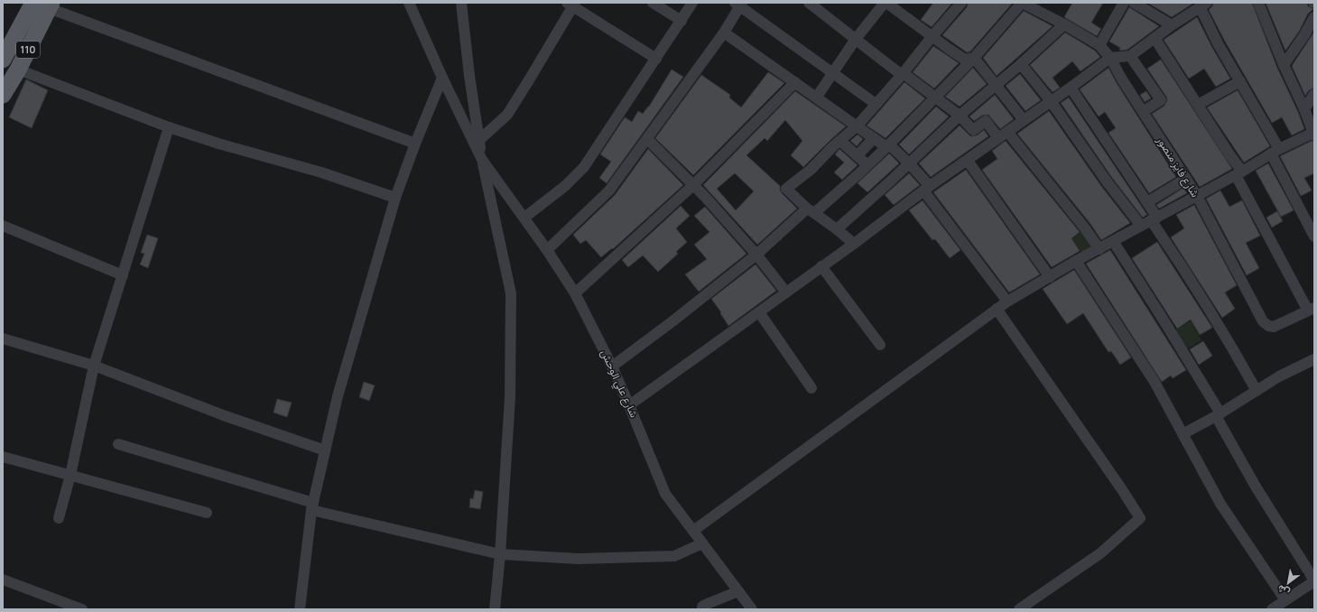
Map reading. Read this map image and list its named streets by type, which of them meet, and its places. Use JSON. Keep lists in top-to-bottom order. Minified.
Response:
{"streets":{"main road":["110"],"street":["شارع فايز منصور","شارع علي الوحش"]},"north":"bottom left"}
